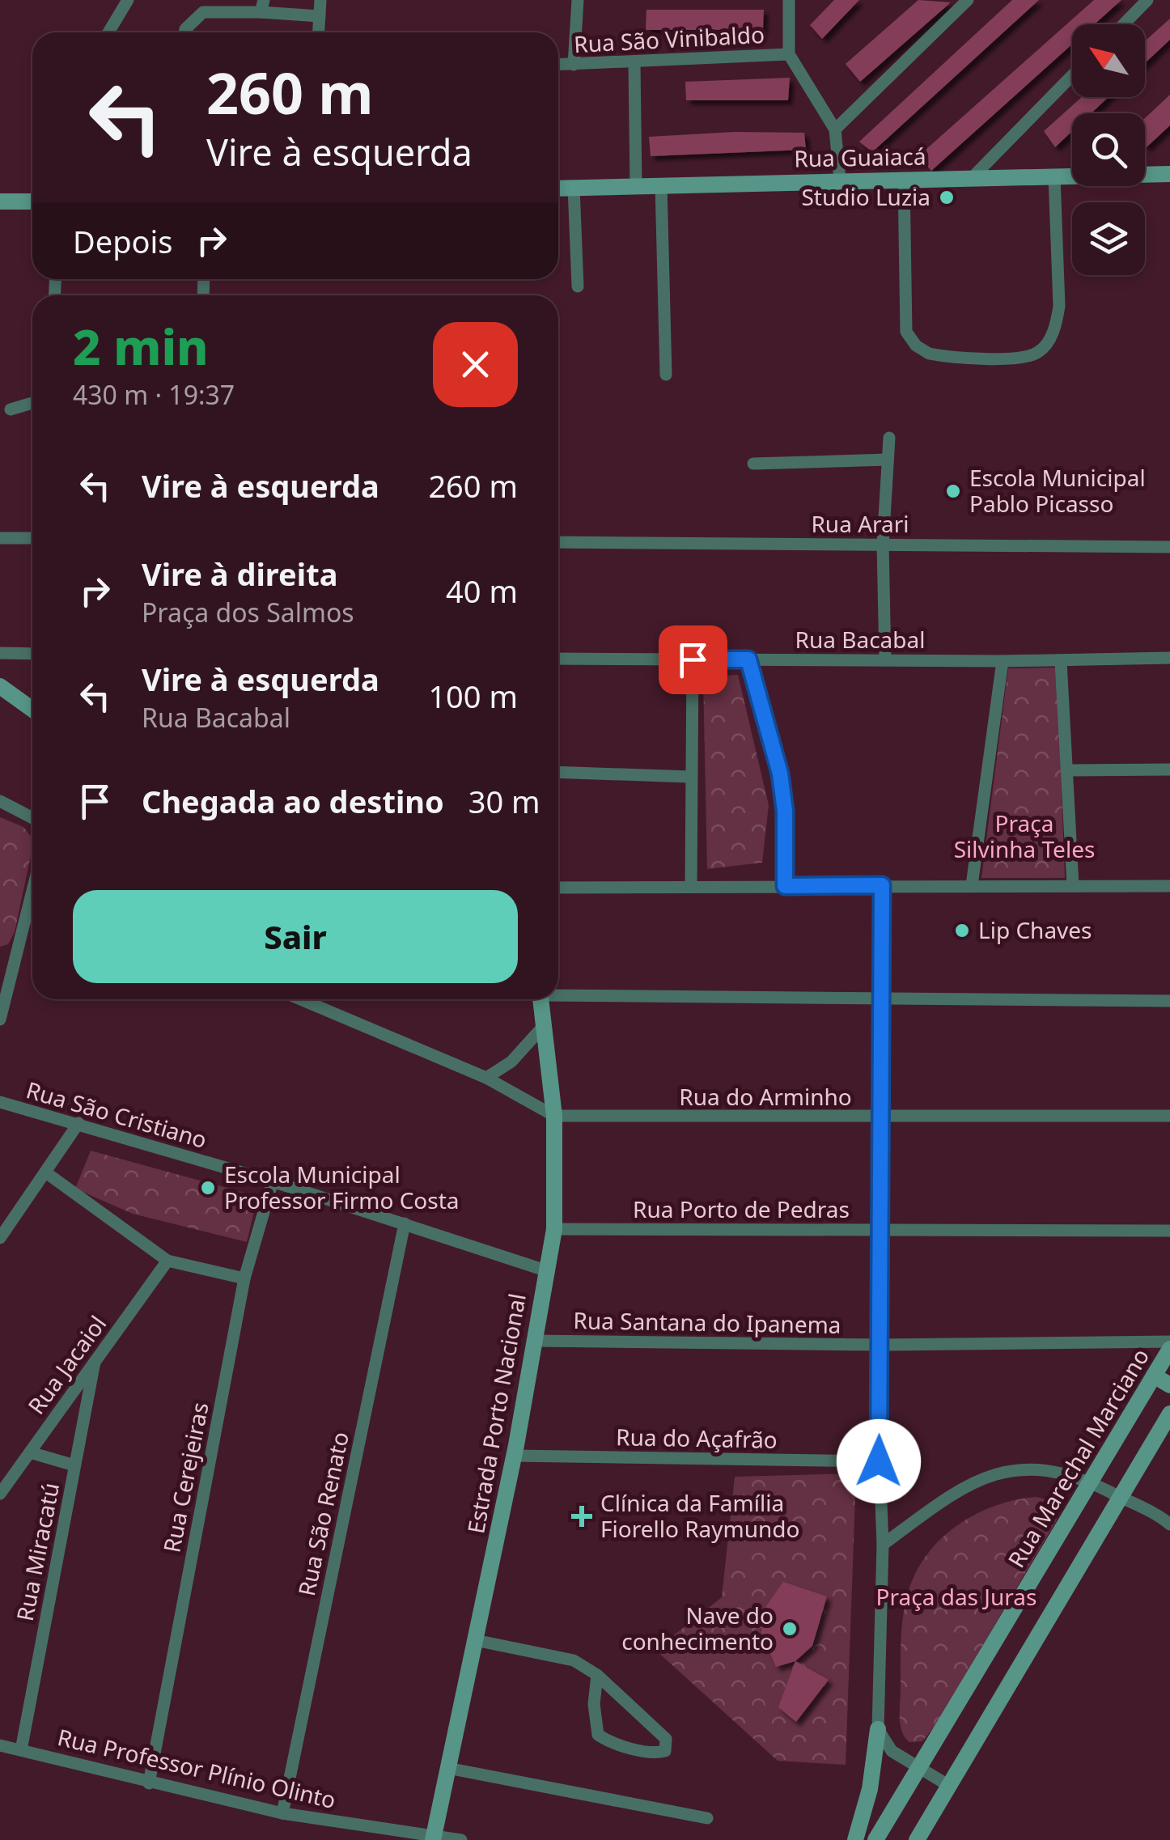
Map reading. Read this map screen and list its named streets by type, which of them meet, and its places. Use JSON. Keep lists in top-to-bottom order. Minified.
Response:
{"streets":{"street":["Rua São Vinibaldo","Rua Guaiacá","Rua Arari","Rua Bacabal","Rua do Arminho","Rua São Cristiano","Rua Porto de Pedras","Rua Santana do Ipanema","Rua Jacaiol","Estrada Porto Nacional","Rua do Açafrão","Rua Marechal Marciano","Rua Cerejeiras","Rua São Renato","Rua Miracatú","Rua Professor Plínio Olinto"]},"crossings":[["Rua do Arminho","Estrada Porto Nacional"],["Rua São Cristiano","Estrada Porto Nacional"],["Rua São Cristiano","Rua Cerejeiras"],["Rua São Cristiano","Rua São Renato"],["Rua Porto de Pedras","Estrada Porto Nacional"],["Rua Santana do Ipanema","Estrada Porto Nacional"],["Rua Jacaiol","Rua Miracatú"],["Estrada Porto Nacional","Rua do Açafrão"],["Estrada Porto Nacional","Rua Professor Plínio Olinto"],["Rua Cerejeiras","Rua Professor Plínio Olinto"],["Rua São Renato","Rua Professor Plínio Olinto"],["Rua Miracatú","Rua Professor Plínio Olinto"]],"parks":["Praça Silvinha Teles","Praça das Juras"],"places":{"other":["Studio Luzia","Escola Municipal Pablo Picasso","Lip Chaves","Escola Municipal Professor Firmo Costa","Nave do conhecimento"],"health":["Clínica da Família Fiorello Raymundo"]},"north":"top left","page":{"turn":["260 m","Vire à esquerda"],"then":"Depois","heading":["2 min","430 m · 19:37"],"list":[{"name":"Vire à esquerda","value":"260 m"},{"name":"Vire à direita","note":"Praça dos Salmos","value":"40 m"},{"name":"Vire à esquerda","note":"Rua Bacabal","value":"100 m"},{"name":"Chegada ao destino","value":"30 m"}],"buttons":"Sair"}}
